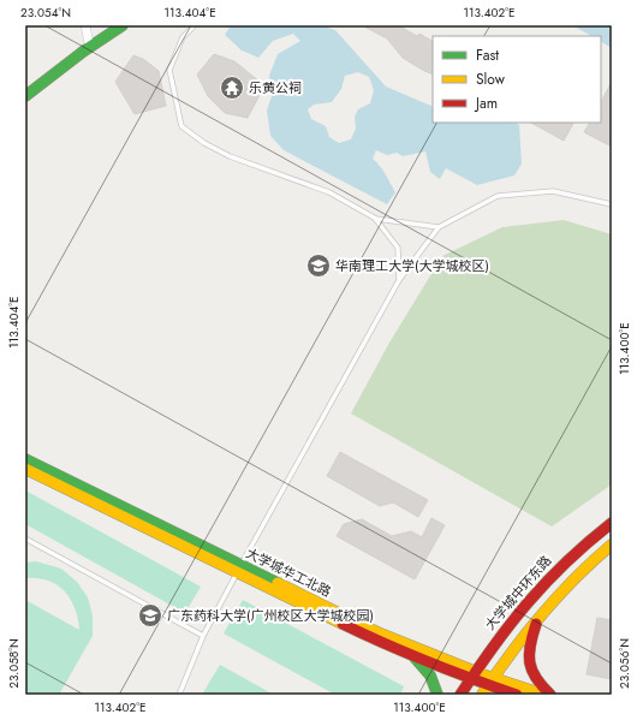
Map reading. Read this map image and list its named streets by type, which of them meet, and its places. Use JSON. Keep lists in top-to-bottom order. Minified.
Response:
{"streets":{"main road":["大学城华工北路","大学城中环东路"]},"crossings":[["大学城华工北路","大学城中环东路"]],"places":{"temple":["乐黄公祠"],"school or university":["华南理工大学(大学城校区)","广东药科大学(广州校区大学城校园)"]},"legend":["Fast","Slow","Jam"],"coordinates":["23.054°N","113.404°E","113.402°E","113.400°E","23.058°N","23.056°N"]}
